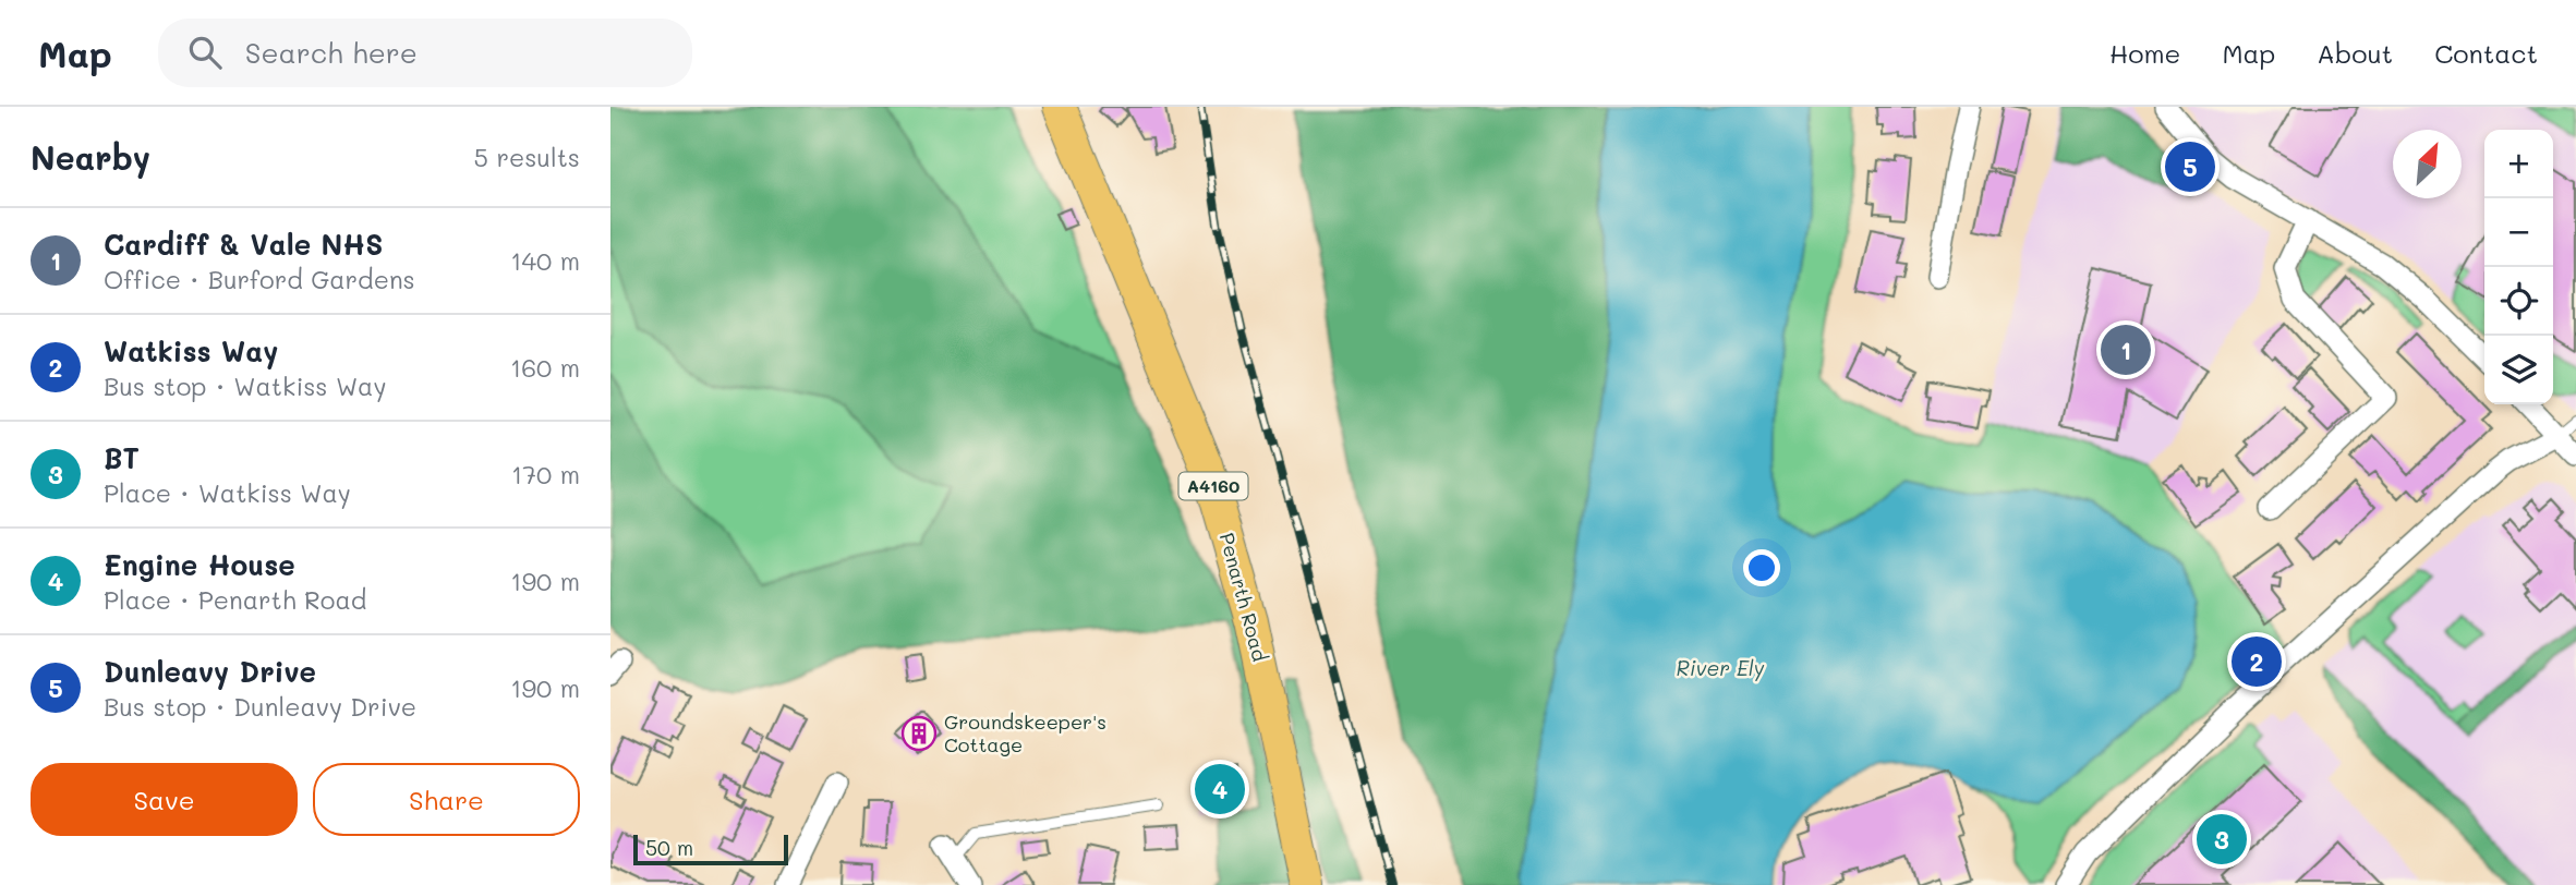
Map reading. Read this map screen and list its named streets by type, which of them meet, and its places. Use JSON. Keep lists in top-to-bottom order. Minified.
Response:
{"streets":{"main road":["A4160","Penarth Road"]},"water":["River Ely"],"places":{"building":["Groundskeeper's Cottage"]},"scale_bar":"50 m","north":"top right","page":{"header":"Map","search":"Search here","nav":["Home","Map","About","Contact"],"heading":["Nearby","5 results"],"map_buttons":["+","−"],"pins":["5","1","2","4","3"],"list":[{"mark":"1","name":"Cardiff & Vale NHS","note":"Office · Burford Gardens","value":"140 m"},{"mark":"2","name":"Watkiss Way","note":"Bus stop · Watkiss Way","value":"160 m"},{"mark":"3","name":"BT","note":"Place · Watkiss Way","value":"170 m"},{"mark":"4","name":"Engine House","note":"Place · Penarth Road","value":"190 m"},{"mark":"5","name":"Dunleavy Drive","note":"Bus stop · Dunleavy Drive","value":"190 m"}],"buttons":["Save","Share"],"scale":"50 m"}}
